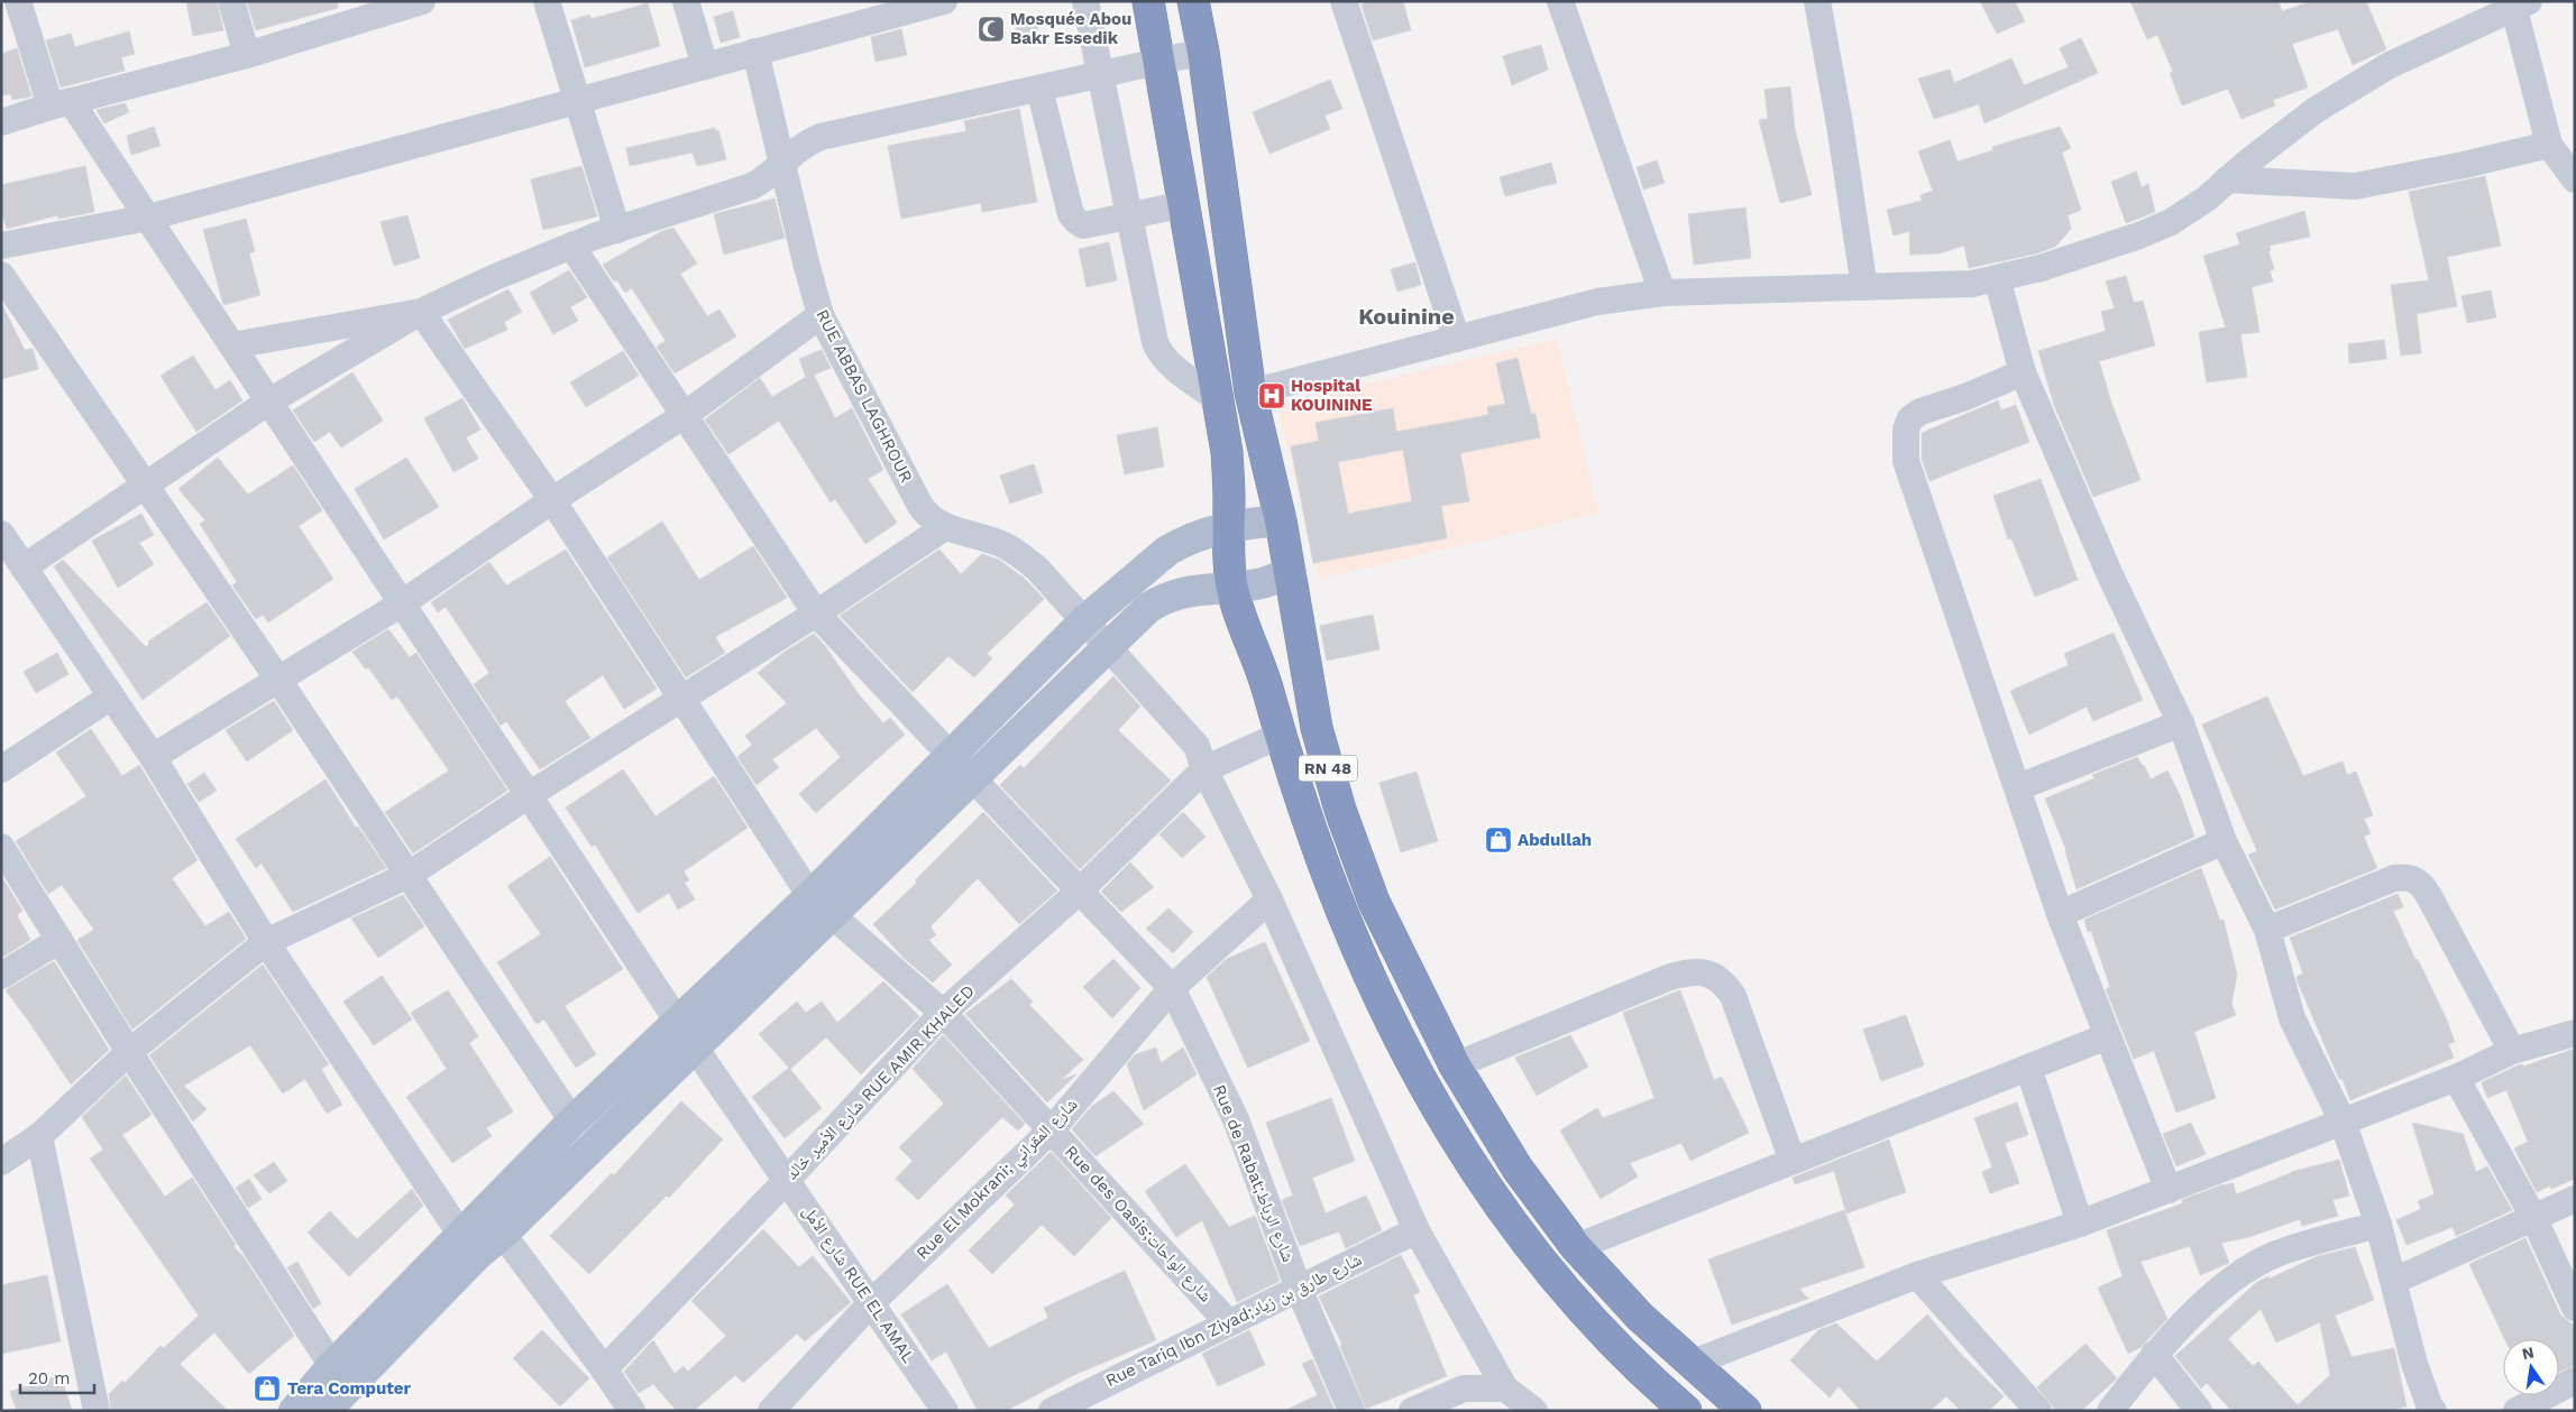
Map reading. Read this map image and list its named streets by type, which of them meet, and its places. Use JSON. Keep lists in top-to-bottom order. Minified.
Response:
{"streets":{"highway":["RN 48"],"street":["RUE ABBAS LAGHROUR","شارع الأمير خالد RUE AMIR KHALED","Rue de Rabat;شارع الرباط","Rue El Mokrani; شارع المقراني","Rue des Oasis;شارع الواحات","شارع الأمل RUE EL AMAL","Rue Tariq Ibn Ziyad;شارع طارق بن زياد"]},"crossings":[["RUE ABBAS LAGHROUR","شارع الأمير خالد RUE AMIR KHALED"],["RUE ABBAS LAGHROUR","Rue El Mokrani; شارع المقراني"],["RUE ABBAS LAGHROUR","Rue Tariq Ibn Ziyad;شارع طارق بن زياد"],["RN 48","شارع الأمير خالد RUE AMIR KHALED"],["شارع الأمير خالد RUE AMIR KHALED","Rue de Rabat;شارع الرباط"],["شارع الأمير خالد RUE AMIR KHALED","Rue des Oasis;شارع الواحات"],["شارع الأمير خالد RUE AMIR KHALED","شارع الأمل RUE EL AMAL"],["Rue de Rabat;شارع الرباط","Rue El Mokrani; شارع المقراني"],["Rue de Rabat;شارع الرباط","Rue Tariq Ibn Ziyad;شارع طارق بن زياد"],["Rue El Mokrani; شارع المقراني","Rue des Oasis;شارع الواحات"],["Rue El Mokrani; شارع المقراني","شارع الأمل RUE EL AMAL"],["Rue des Oasis;شارع الواحات","Rue Tariq Ibn Ziyad;شارع طارق بن زياد"]],"districts":["Kouinine"],"places":{"mosque":["Mosquée Abou Bakr Essedik"],"hospital":["Hospital KOUININE"],"shop":["Abdullah","Tera Computer"]},"scale_bar":"20 m","north":"top"}
